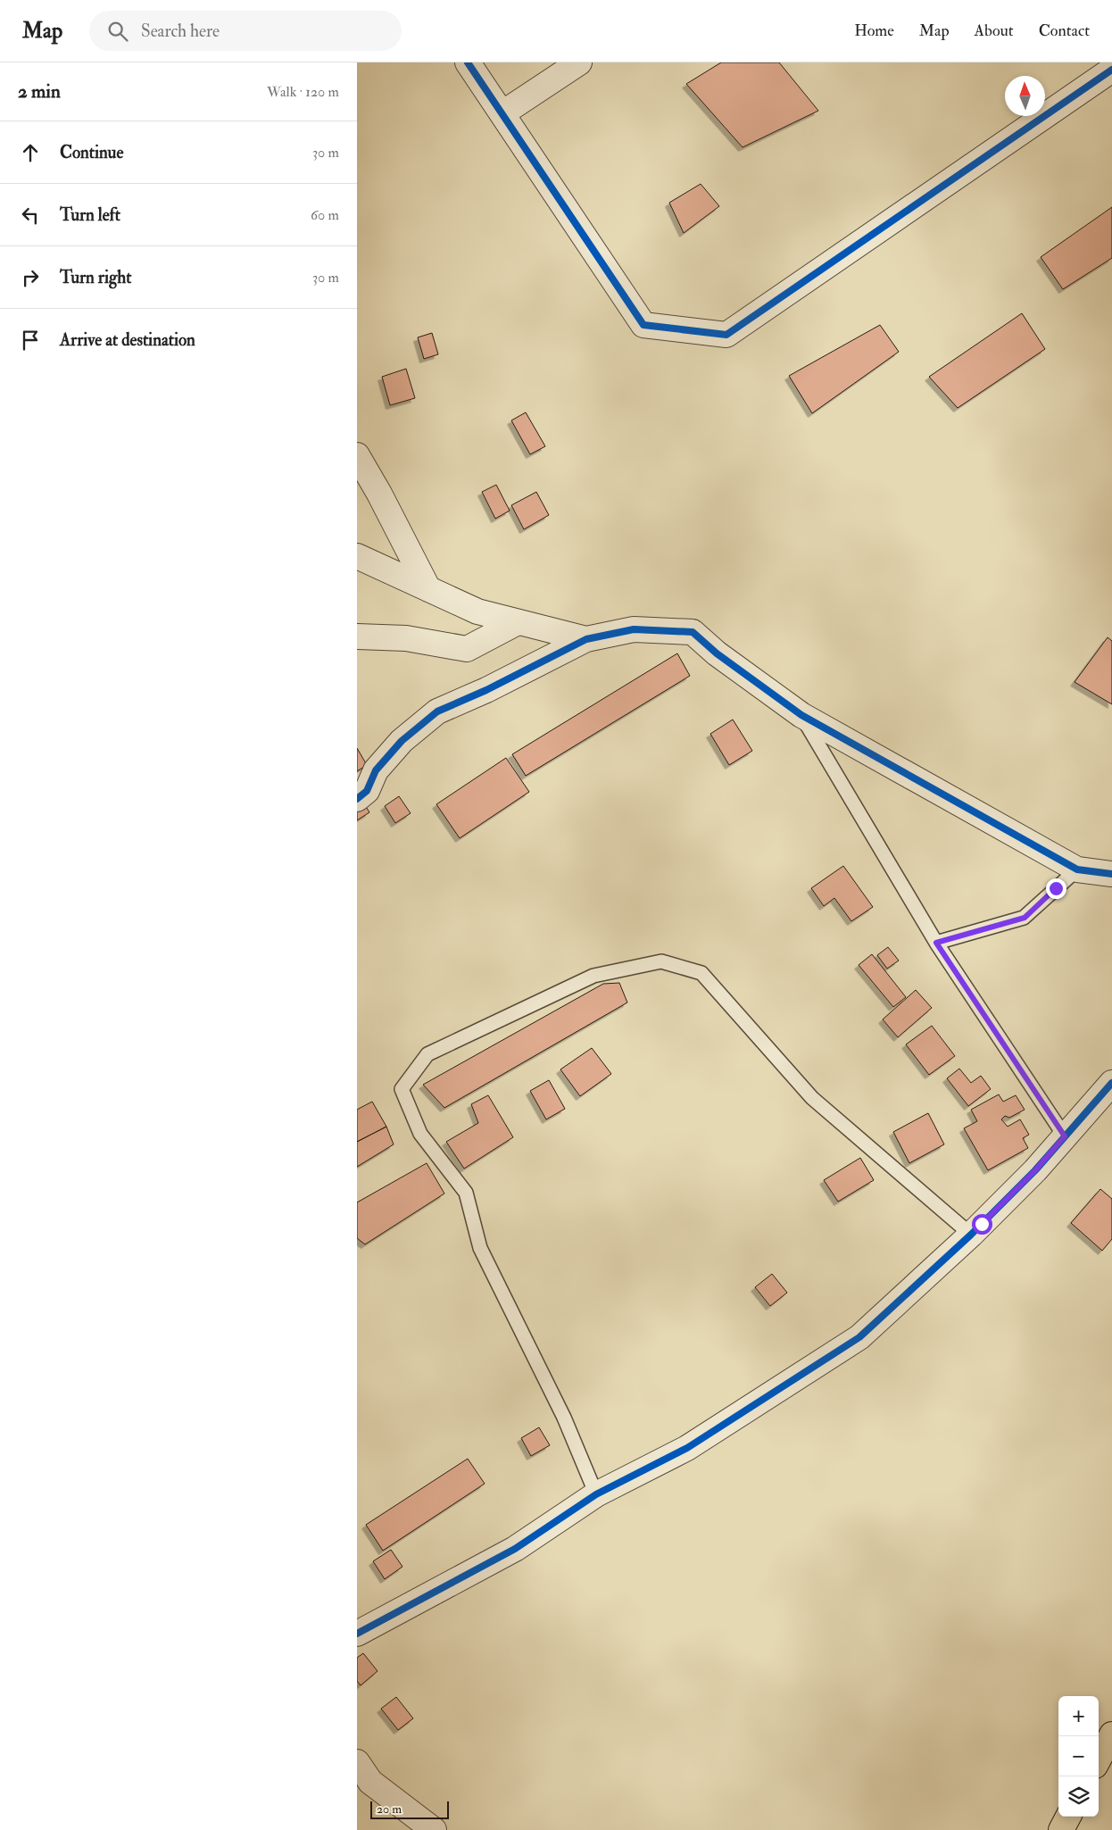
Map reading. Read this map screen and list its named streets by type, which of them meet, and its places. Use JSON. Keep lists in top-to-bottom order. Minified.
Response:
{"scale_bar":"20 m","north":"top","page":{"header":"Map","search":"Search here","nav":["Home","Map","About","Contact"],"heading":["2 min","Walk · 120 m"],"list":[["Continue","30 m"],["Turn left","60 m"],["Turn right","30 m"],"Arrive at destination"],"map_buttons":["+","−"],"scale":"20 m"}}
